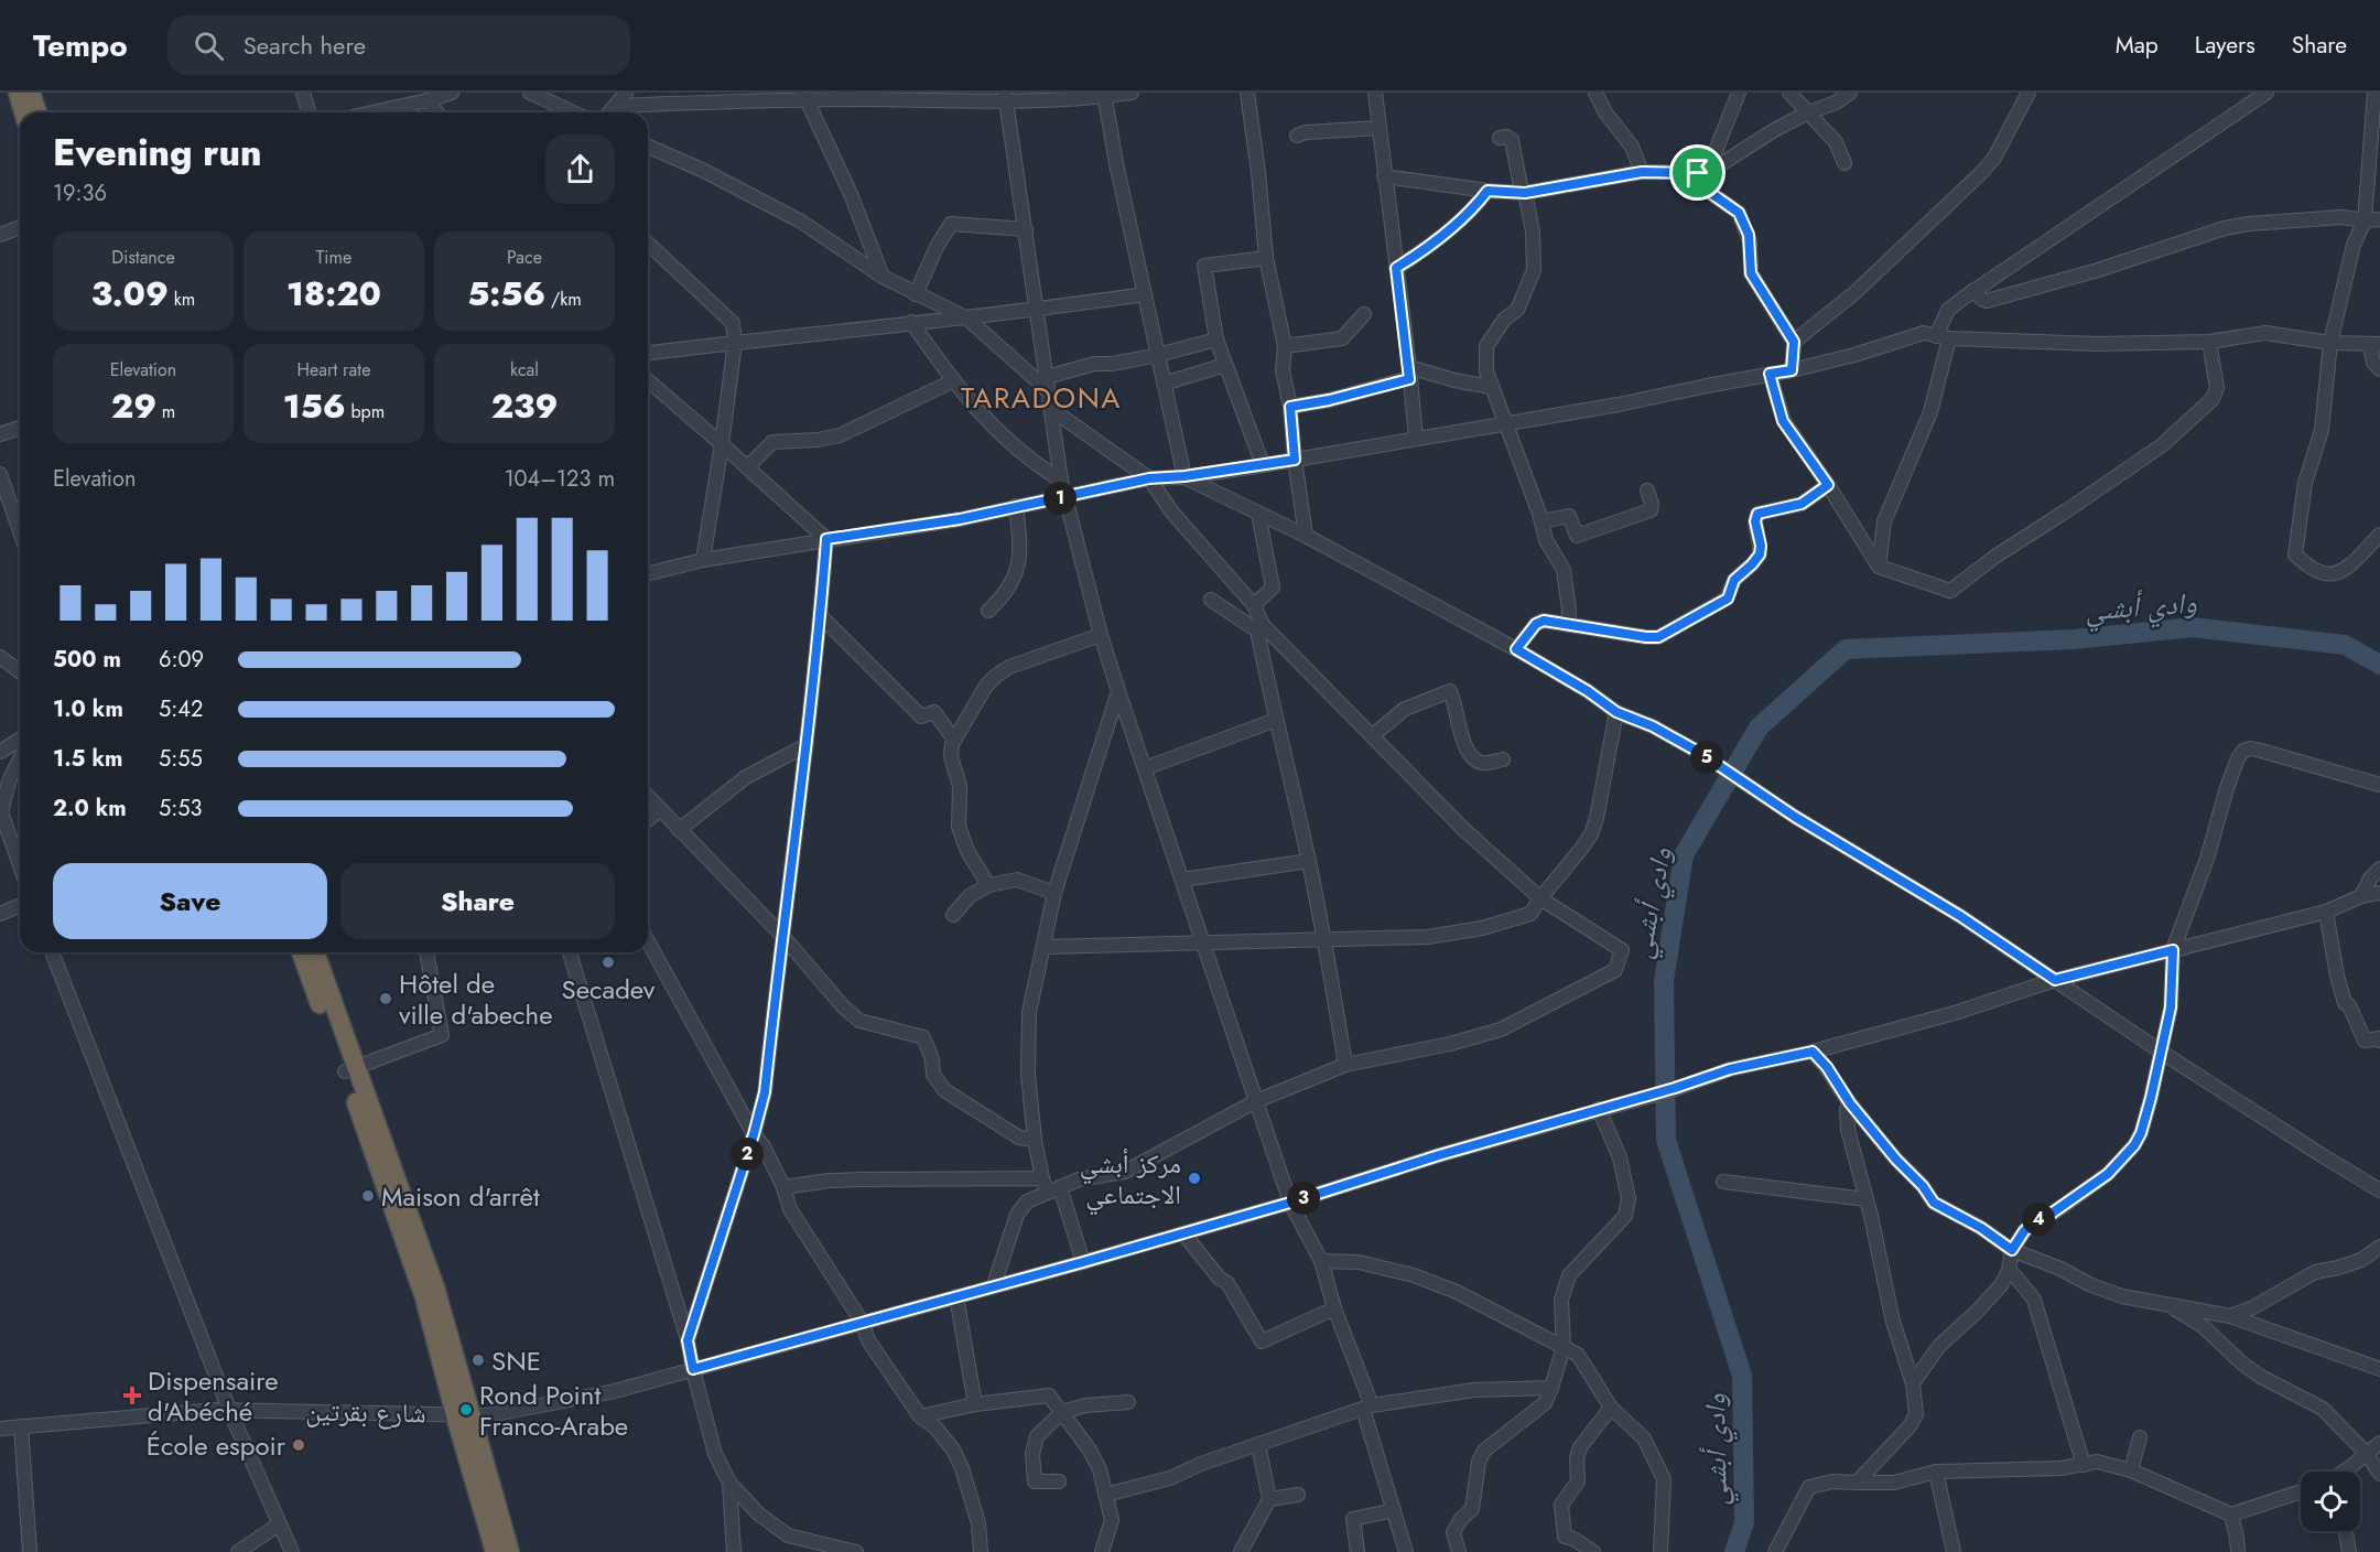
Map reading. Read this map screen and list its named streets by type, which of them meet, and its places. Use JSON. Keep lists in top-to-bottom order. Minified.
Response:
{"streets":{"street":["شارع بقرتين"]},"districts":["TARADONA"],"water":["وادي أبشي"],"places":{"other":["Secadev","Hôtel de ville d'abeche","مركز أبشي الاجتماعي","Maison d'arrêt","SNE","Rond Point Franco-Arabe","École espoir"],"health":["Dispensaire d'Abéché"]},"page":{"header":"Tempo","search":"Search here","nav":["Map","Layers","Share"],"heading":["Evening run","19:36"],"stats":[["Distance","3.09 km"],["Time","18:20"],["Pace","5:56 /km"],["Elevation","29 m"],["Heart rate","156 bpm"],["kcal","239"]],"chart":["Elevation","104–123 m"],"pins":["1","5","2","3","4"],"list":[{"name":"500 m","note":"6:09"},{"name":"1.0 km","note":"5:42"},{"name":"1.5 km","note":"5:55"},{"name":"2.0 km","note":"5:53"}],"buttons":["Save","Share"]}}
